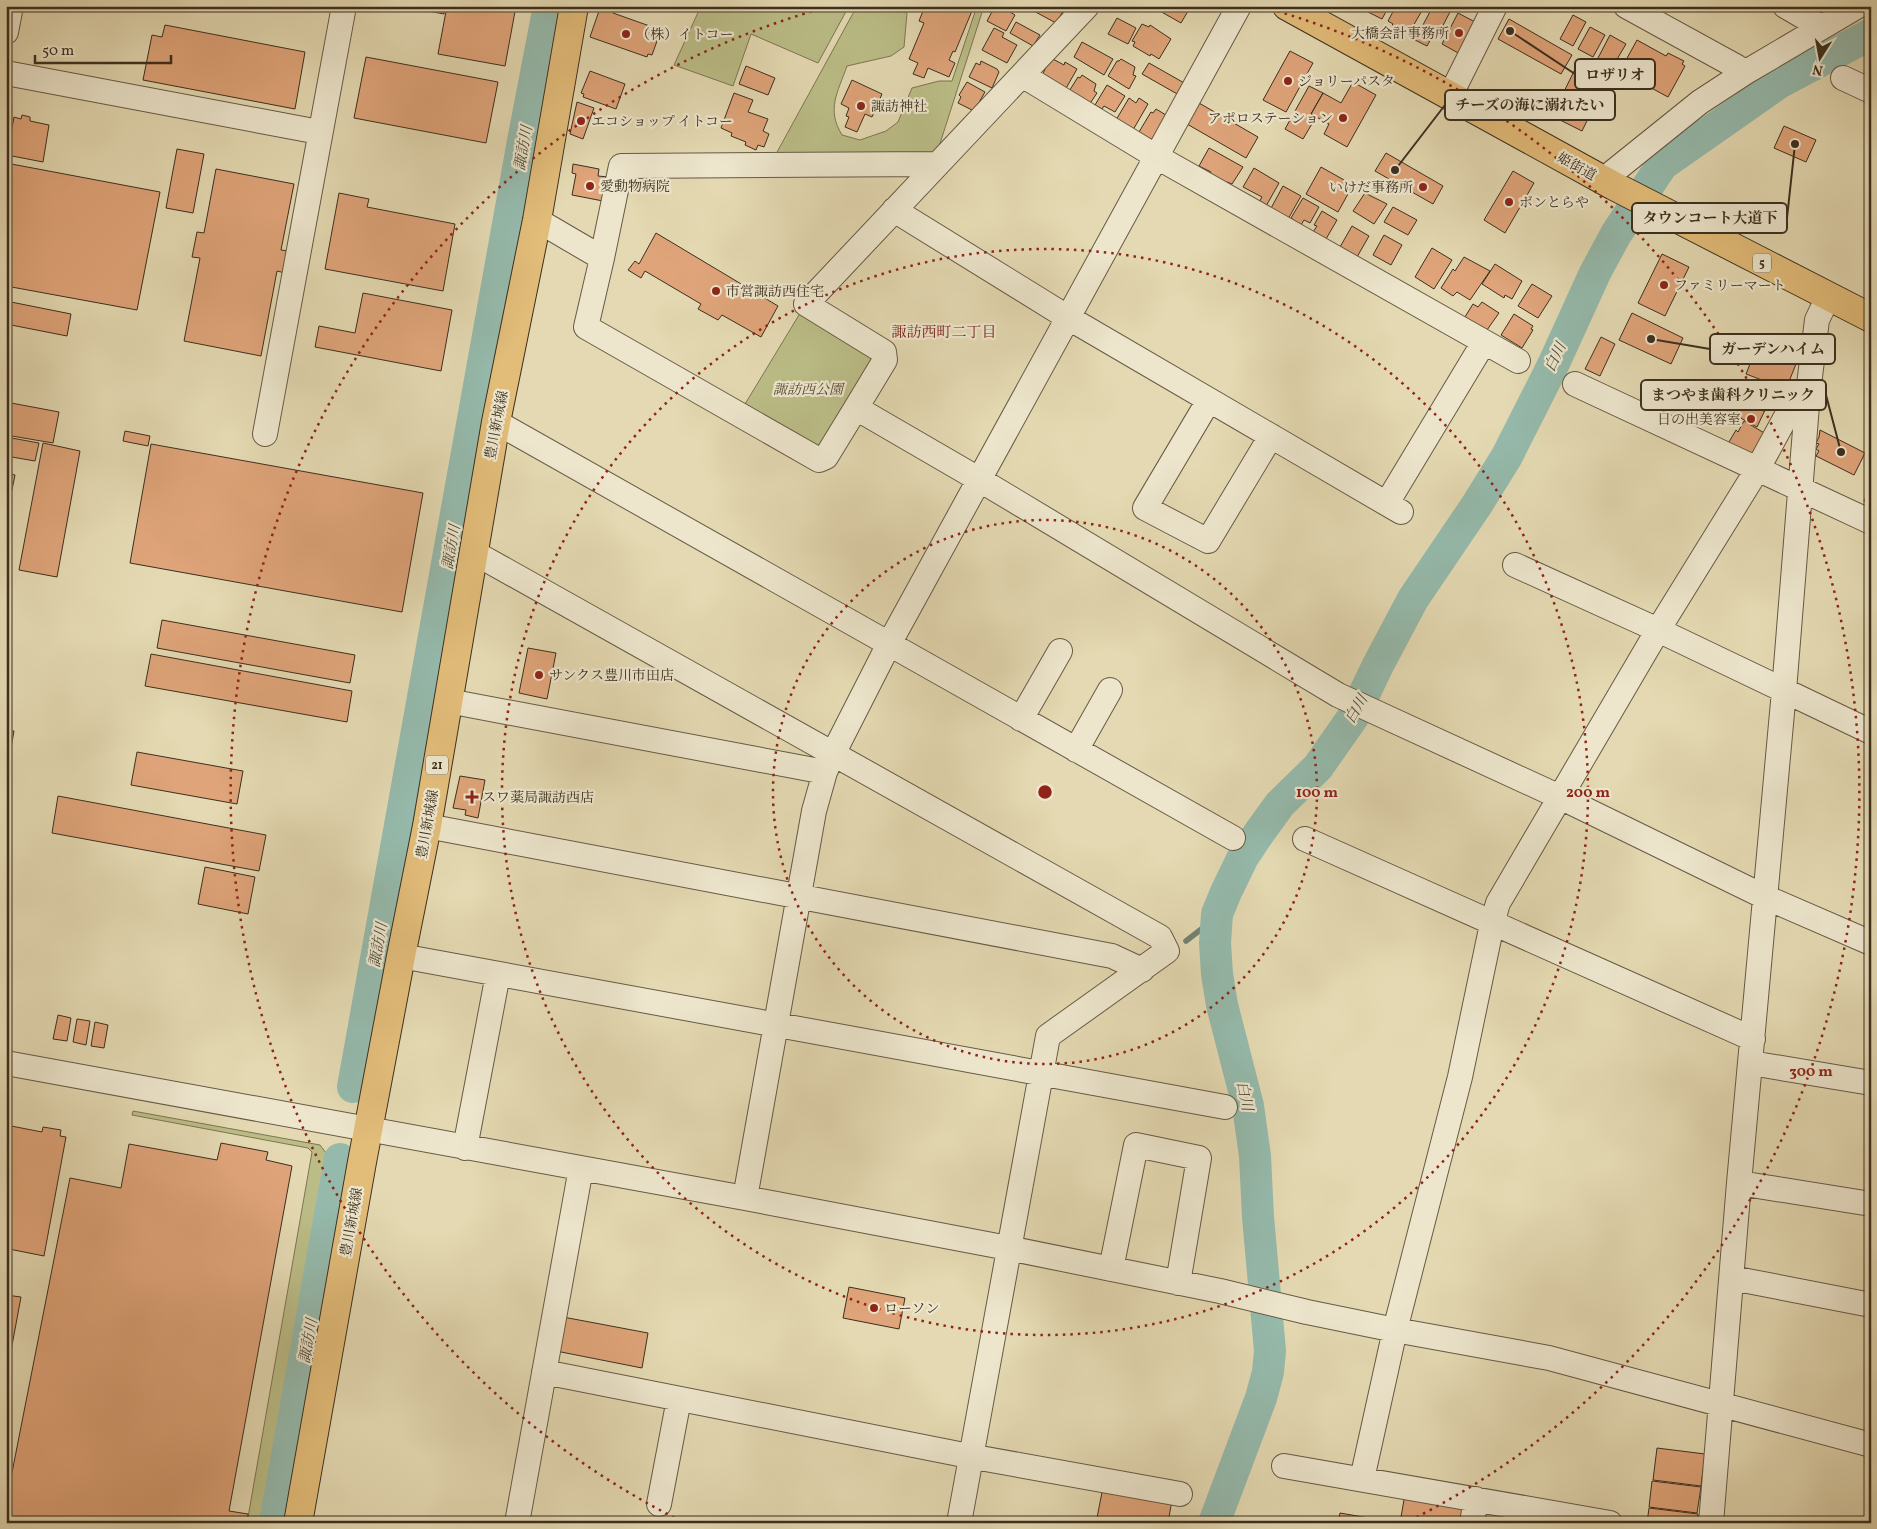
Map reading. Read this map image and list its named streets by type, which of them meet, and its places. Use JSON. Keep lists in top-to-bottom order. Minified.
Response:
{"streets":{"main road":["姫街道","5","豊川新城線","21"]},"districts":["諏訪西町二丁目"],"water":["諏訪川","白川"],"parks":["諏訪西公園"],"places":{"other":["ロザリオ","大橋会計事務所","（株）イトコー","ジョリーパスタ","諏訪神社","アポロステーション","エコショップ イトコー","タウンコート大道下","チーズの海に溺れたい","愛動物病院","いけだ事務所","ボンとらや","ファミリーマート","市営諏訪西住宅","ガーデンハイム","日の出美容室","まつやま歯科クリニック","サンクス豊川市田店","ローソン"],"health":["スワ薬局諏訪西店"]},"scale_bar":"50 m","north":"bottom","rings":["100 m","200 m","300 m"]}
